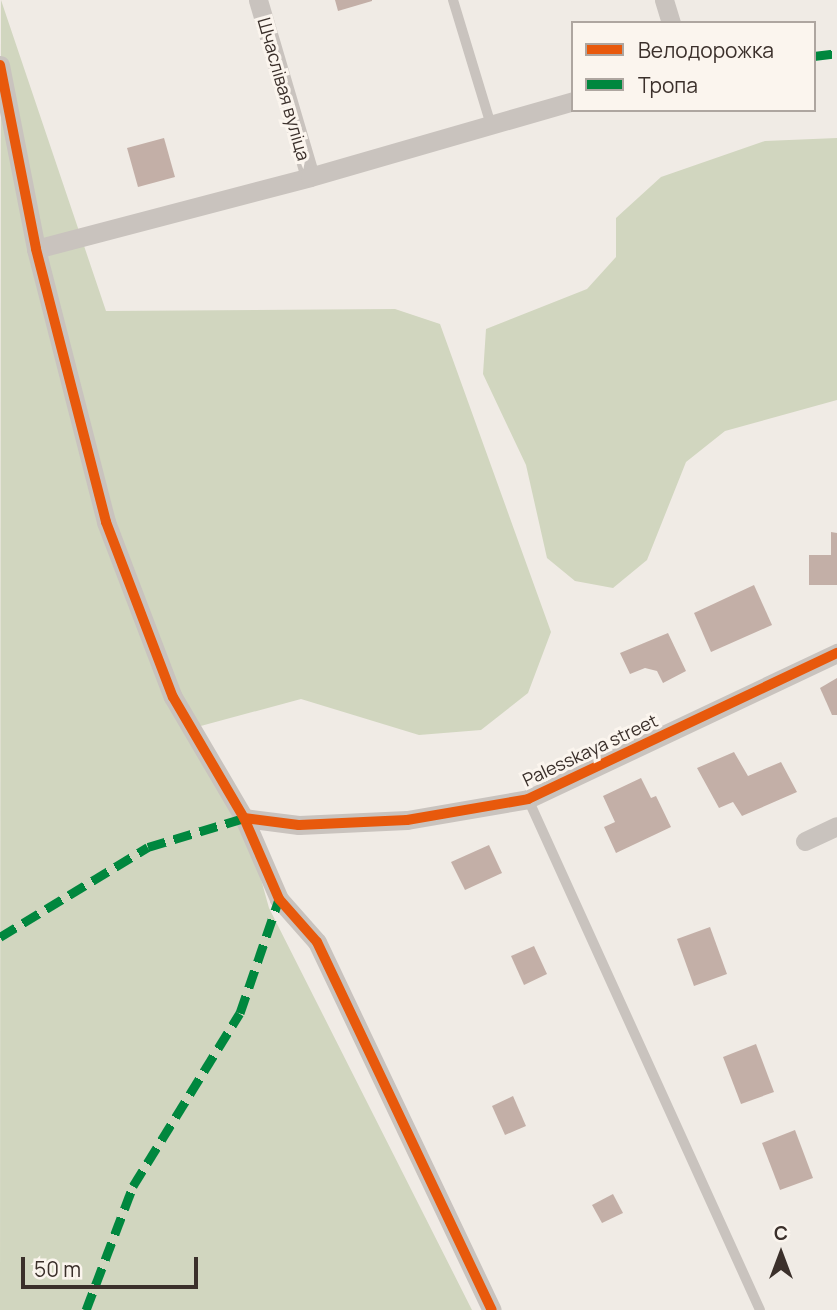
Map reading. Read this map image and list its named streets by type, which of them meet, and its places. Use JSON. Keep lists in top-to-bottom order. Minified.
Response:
{"streets":{"street":["Шчаслівая вуліца","Palesskaya street"]},"legend":["Велодорожка","Тропа"],"scale_bar":"50 m","north":"top"}
